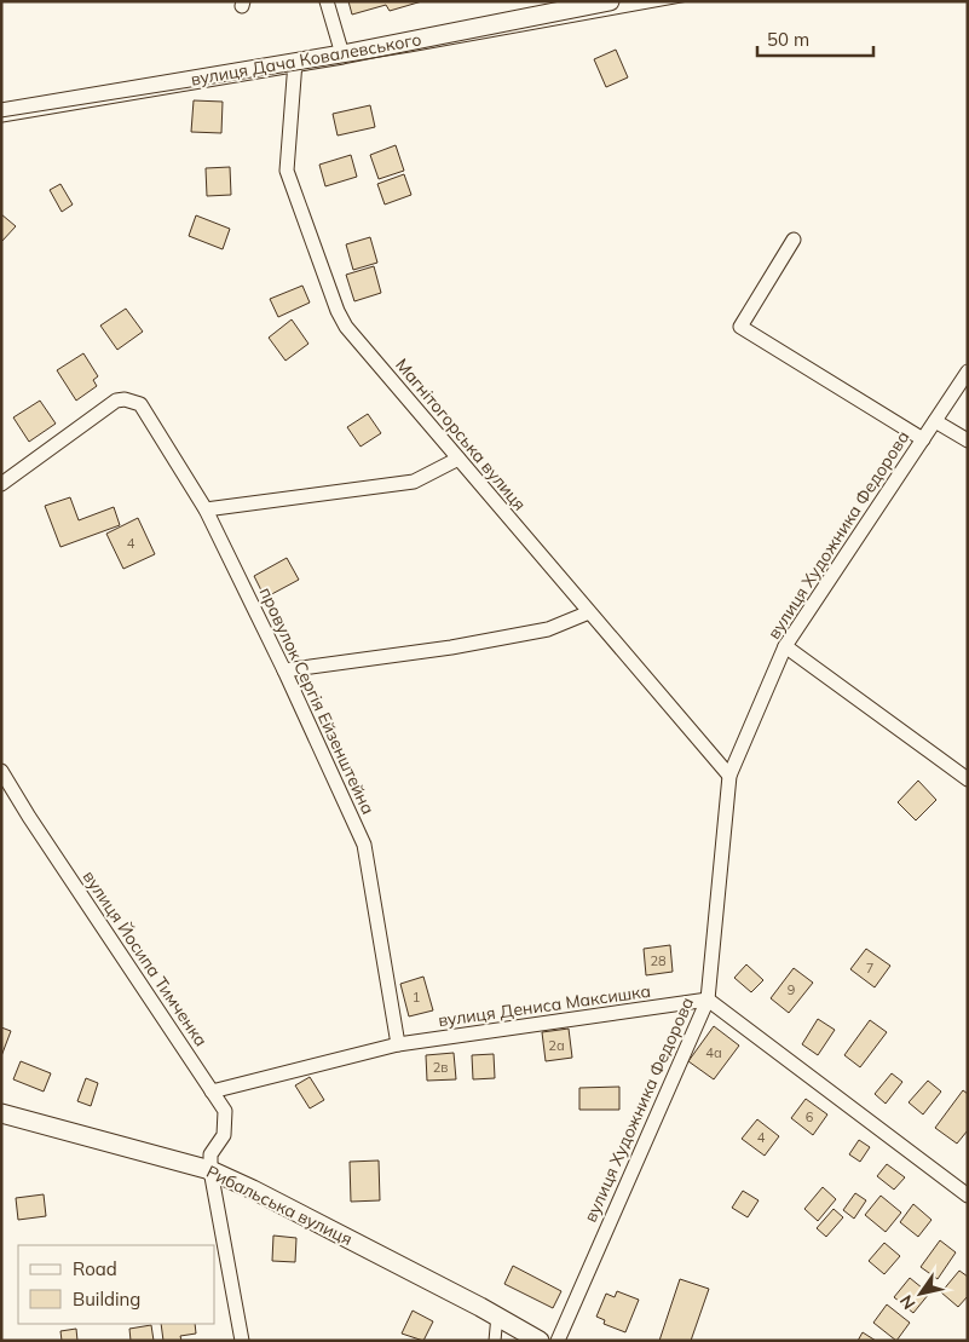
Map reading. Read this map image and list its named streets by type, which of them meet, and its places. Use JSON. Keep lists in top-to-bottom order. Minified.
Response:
{"streets":{"street":["вулиця Дача Ковалевського","Магнітогорська вулиця","вулиця Художника Федорова","провулок Сергія Ейзенштейна","вулиця Йосипа Тимченка","вулиця Дениса Максишка","Рибальська вулиця"]},"crossings":[["вулиця Дача Ковалевського","Магнітогорська вулиця"],["Магнітогорська вулиця","вулиця Художника Федорова"],["вулиця Художника Федорова","вулиця Дениса Максишка"],["провулок Сергія Ейзенштейна","вулиця Дениса Максишка"],["вулиця Йосипа Тимченка","вулиця Дениса Максишка"],["вулиця Йосипа Тимченка","Рибальська вулиця"]],"house_numbers":["4","28","7","9","1","2а","4а","2в","6","4"],"legend":["Road","Building"],"scale_bar":"50 m","north":"bottom left"}
